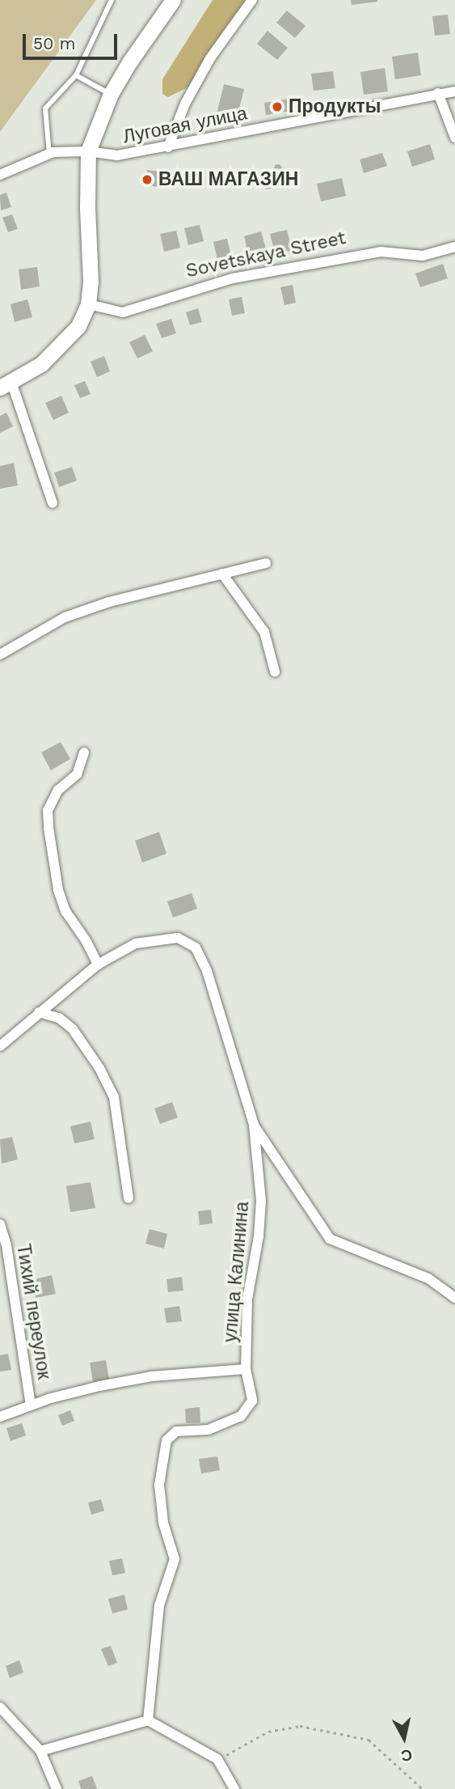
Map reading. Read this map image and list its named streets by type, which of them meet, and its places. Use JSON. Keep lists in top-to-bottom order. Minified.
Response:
{"streets":{"street":["Луговая улица","Sovetskaya Street","улица Калинина","Тихий переулок"]},"places":["Продукты","ВАШ МАГАЗИН"],"scale_bar":"50 m","north":"bottom"}
